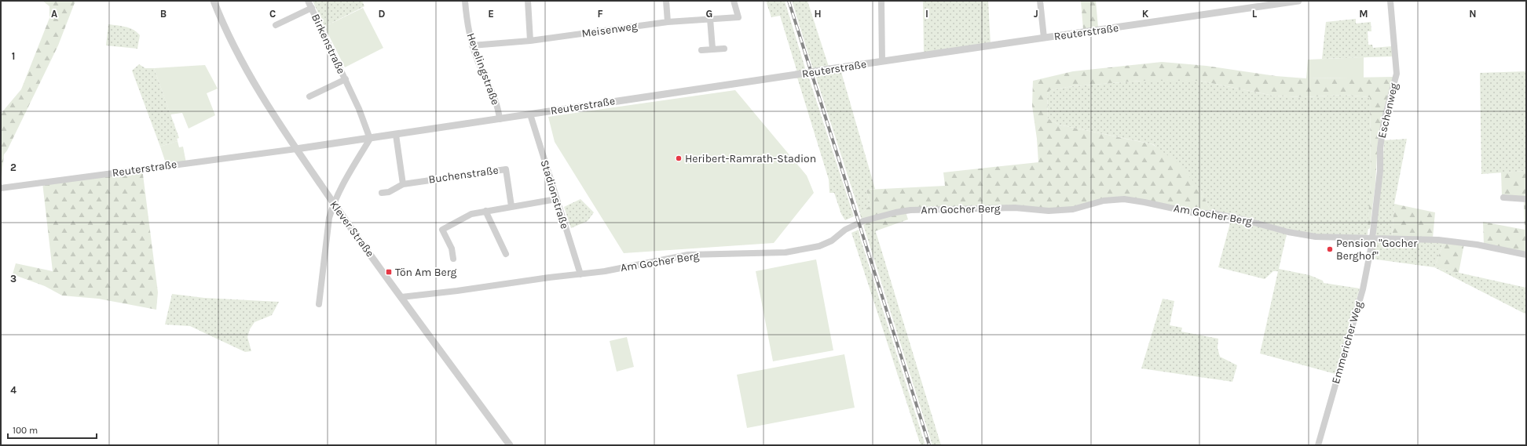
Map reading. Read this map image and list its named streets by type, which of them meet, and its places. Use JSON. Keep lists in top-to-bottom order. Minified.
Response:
{"streets":{"street":["Meisenweg","Reuterstraße","Birkenstraße","Hevelingstraße","Eschenweg","Buchenstraße","Stadionstraße","Am Gocher Berg","Klever Straße","Emmericher Weg"]},"crossings":[["Meisenweg","Hevelingstraße"],["Reuterstraße","Birkenstraße"],["Reuterstraße","Hevelingstraße"],["Reuterstraße","Stadionstraße"],["Reuterstraße","Klever Straße"],["Eschenweg","Am Gocher Berg"],["Eschenweg","Emmericher Weg"],["Stadionstraße","Am Gocher Berg"],["Am Gocher Berg","Klever Straße"],["Am Gocher Berg","Emmericher Weg"]],"places":{"other":["Heribert-Ramrath-Stadion","Pension \"Gocher Berghof\""],"transit":["Tön Am Berg"]},"scale_bar":"100 m","grid":{"columns":["A","B","C","D","E","F","G","H","I","J","K","L","M","N"],"rows":["1","2","3","4"]}}
